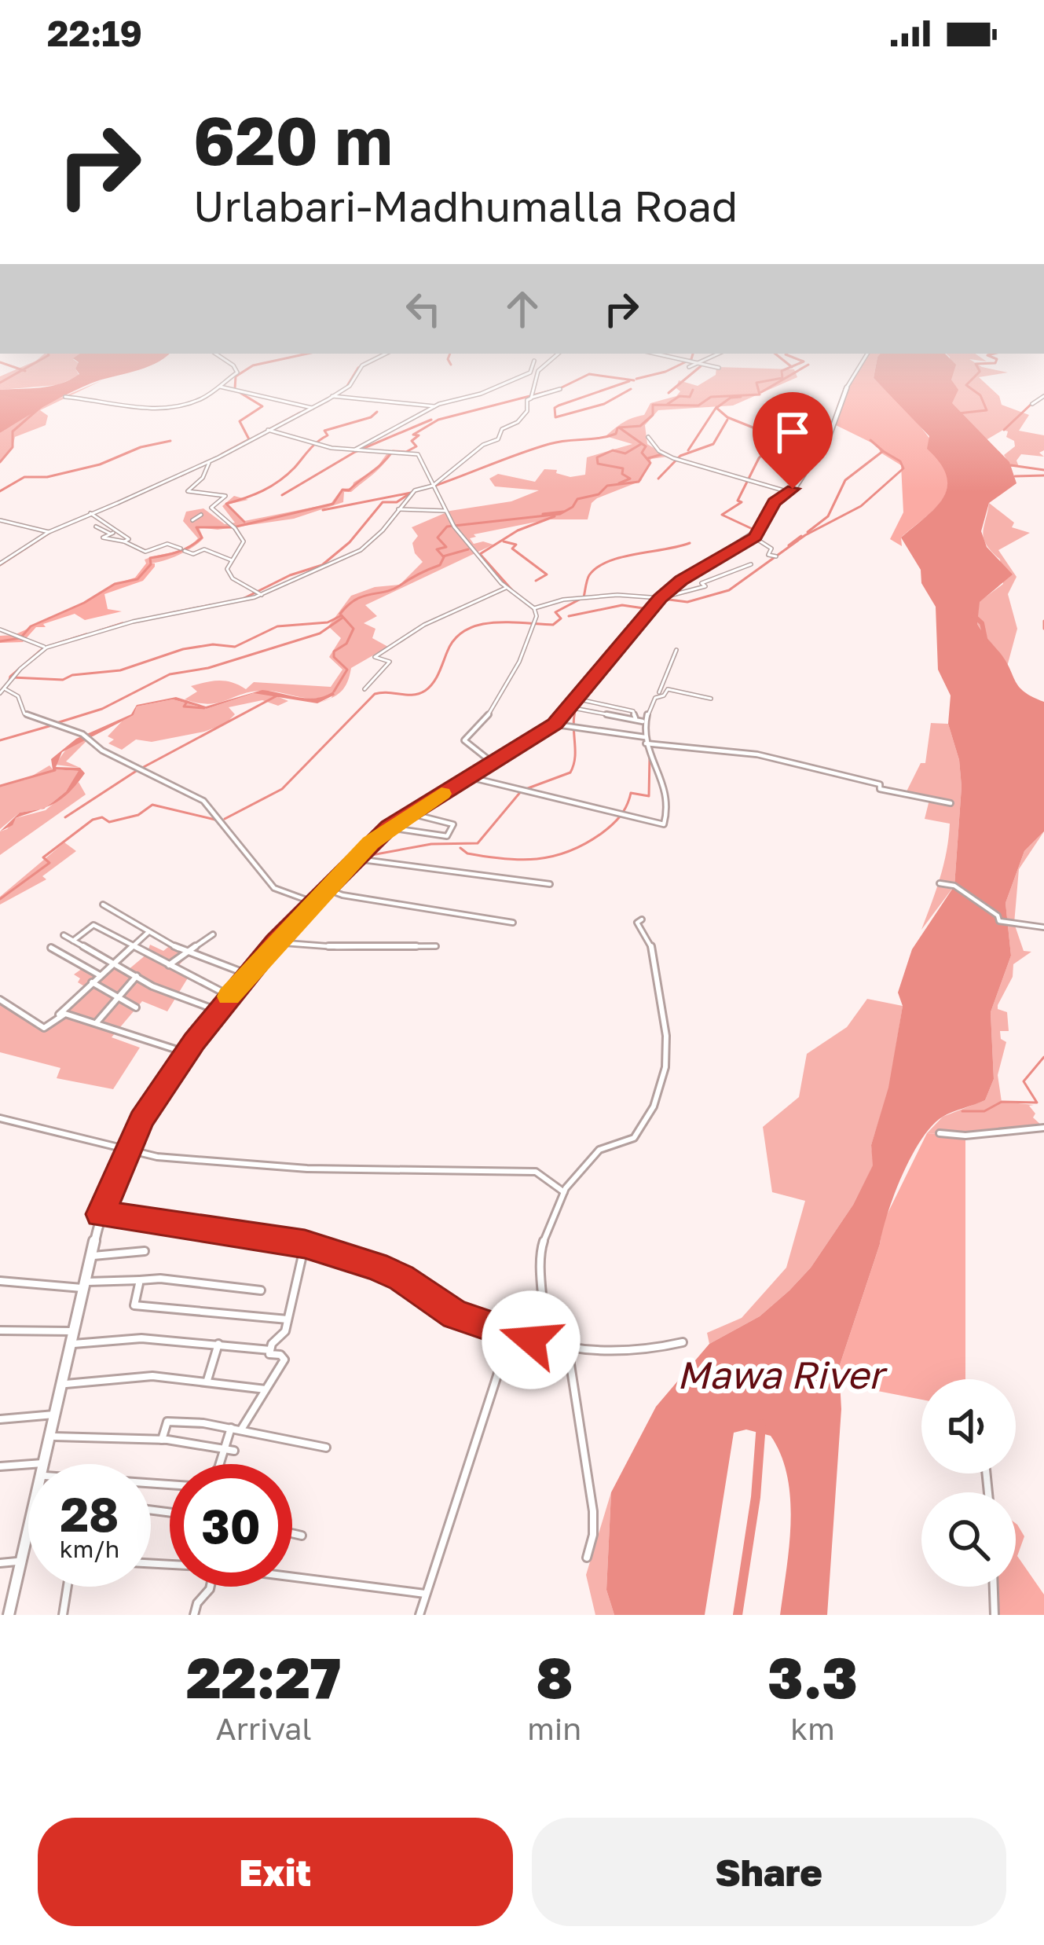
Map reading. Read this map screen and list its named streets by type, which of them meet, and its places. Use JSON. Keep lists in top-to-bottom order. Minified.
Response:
{"water":["Mawa River"],"page":{"status":"22:19","turn":["620 m","Urlabari-Madhumalla Road"],"speed":"28 km/h","limit":"30","eta":["22:27","Arrival","8","min","3.3","km"],"buttons":["Exit","Share"]}}
